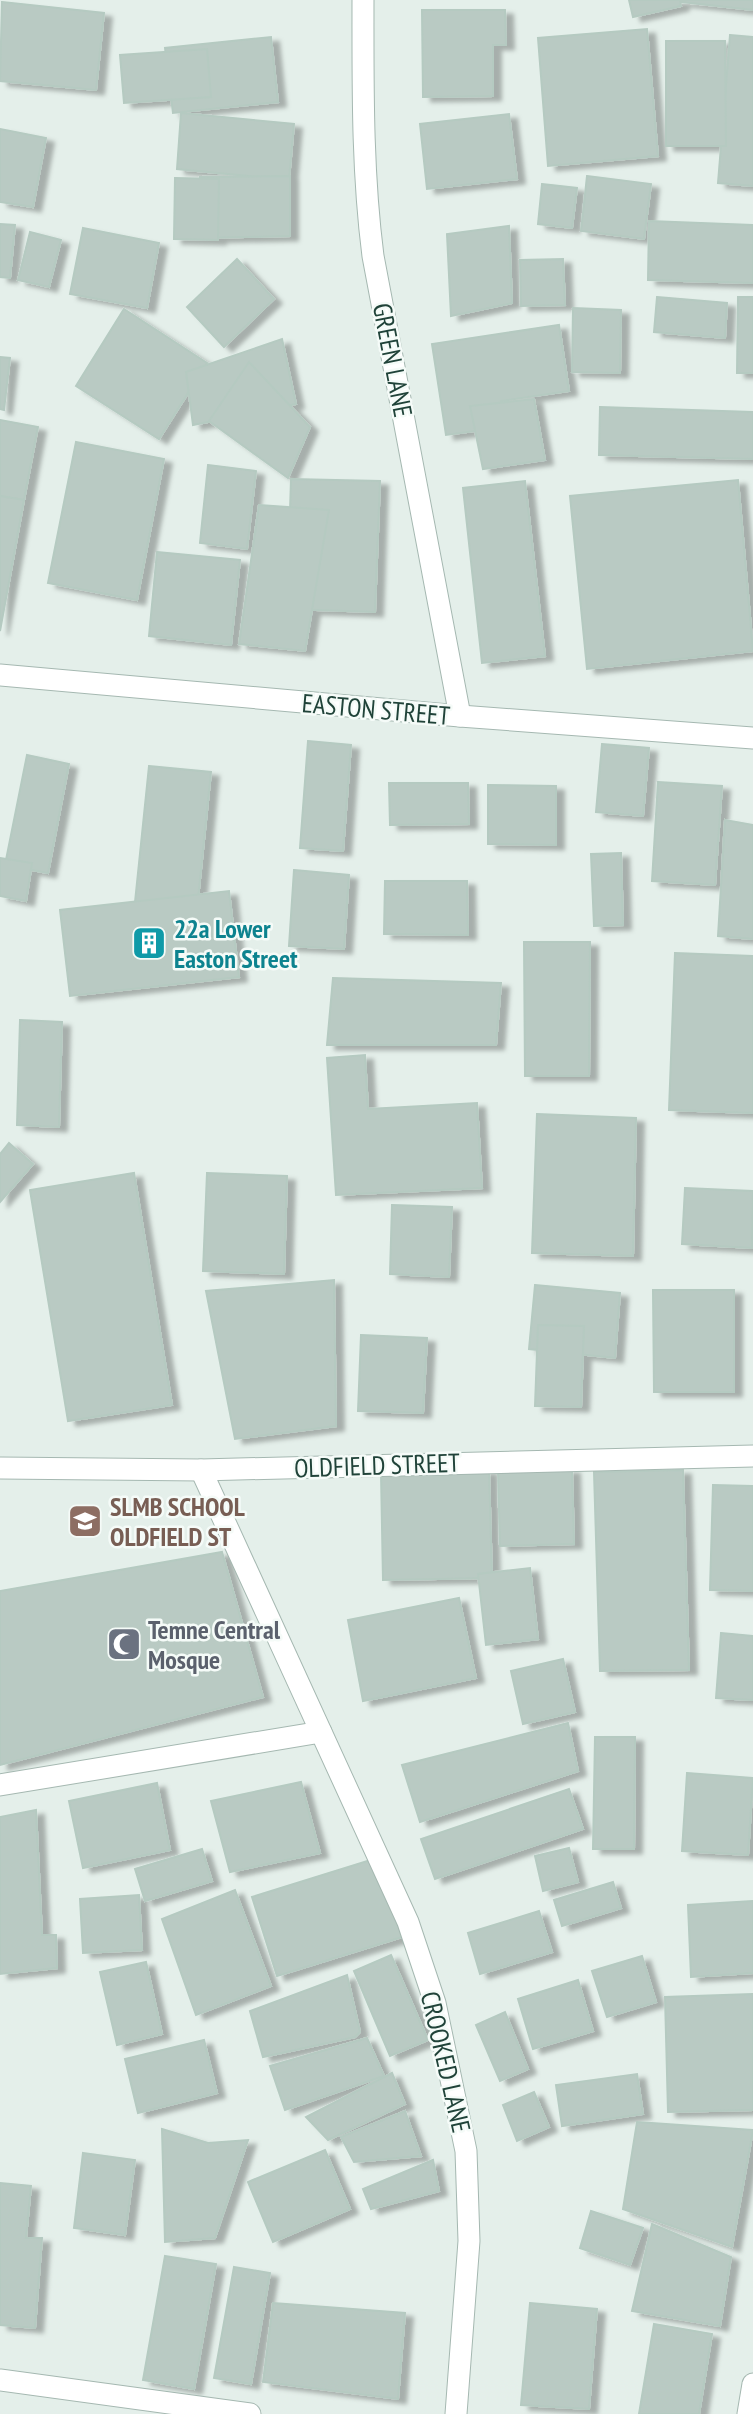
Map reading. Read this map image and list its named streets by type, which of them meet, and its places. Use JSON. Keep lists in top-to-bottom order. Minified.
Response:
{"streets":{"street":["GREEN LANE","EASTON STREET","OLDFIELD STREET","CROOKED LANE"]},"crossings":[["GREEN LANE","EASTON STREET"],["OLDFIELD STREET","CROOKED LANE"]],"places":{"building":["22a Lower Easton Street"],"school or university":["SLMB SCHOOL OLDFIELD ST"],"mosque":["Temne Central Mosque"]}}
